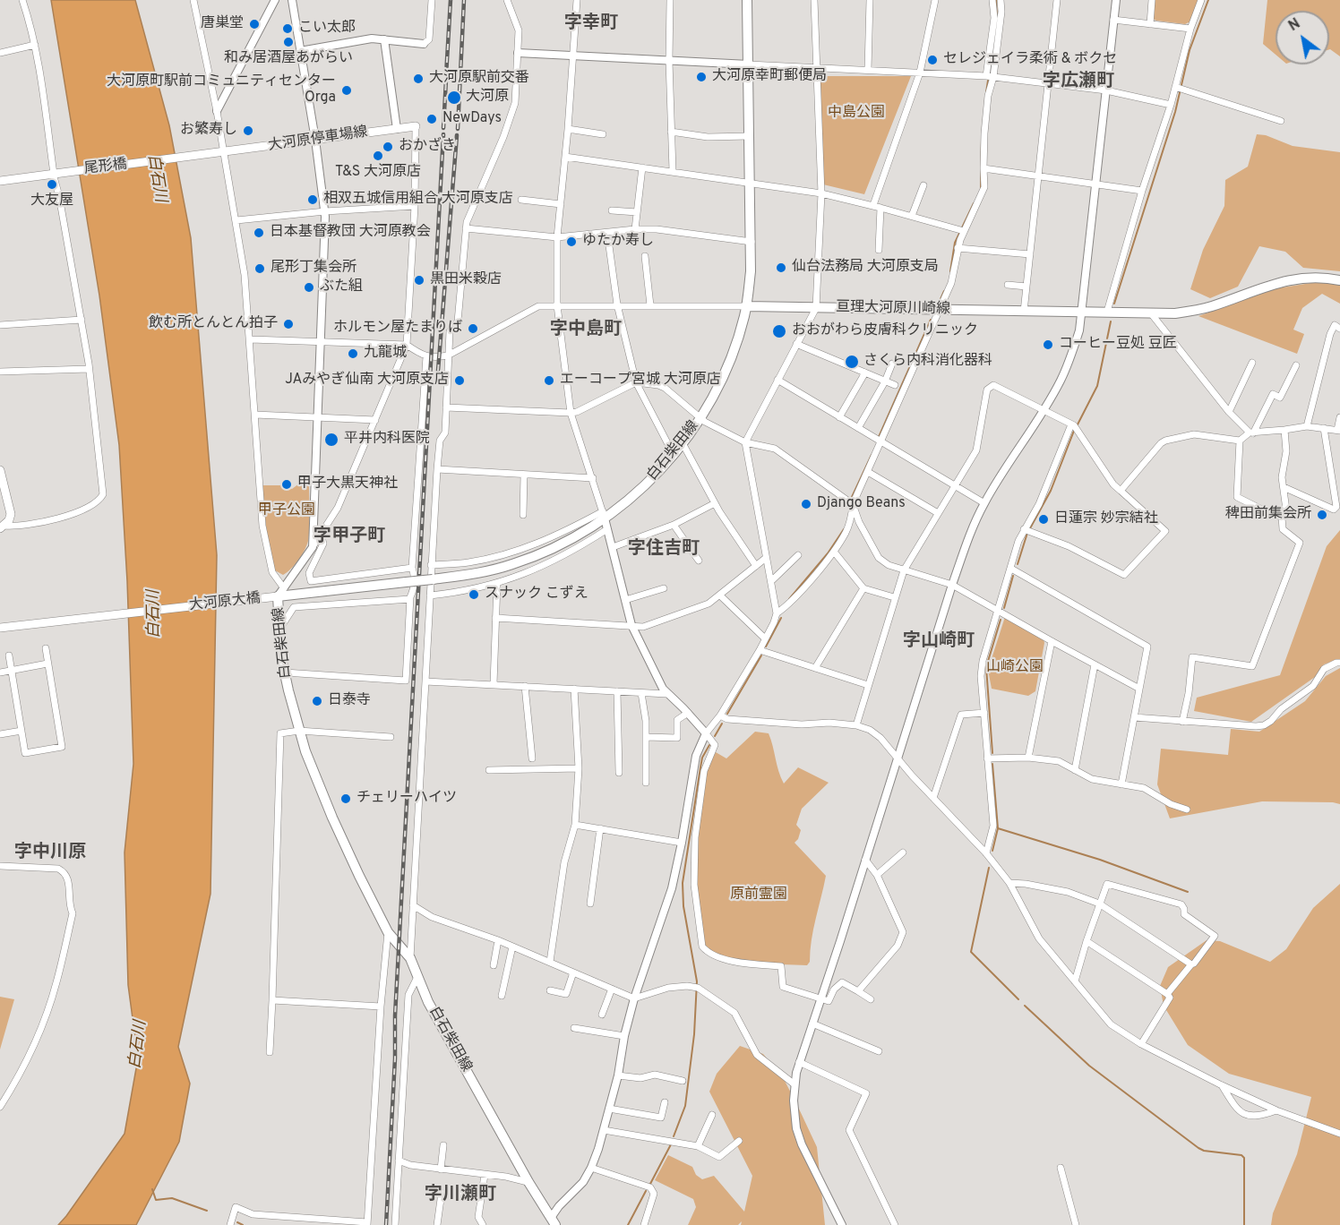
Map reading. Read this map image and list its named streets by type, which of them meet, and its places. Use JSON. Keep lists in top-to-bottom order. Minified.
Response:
{"streets":{"main road":["大河原停車場線","尾形橋","亘理大河原川崎線","白石柴田線","大河原大橋"]},"crossings":[["大河原停車場線","尾形橋"],["亘理大河原川崎線","白石柴田線"],["白石柴田線","大河原大橋"]],"districts":["字幸町","字広瀬町","字中島町","字甲子町","字住吉町","字山崎町","字中川原","字川瀬町"],"water":["白石川"],"parks":["中島公園","甲子公園","山崎公園","原前霊園"],"places":["唐巣堂","こい太郎","和み居酒屋あがらい","セレジェイラ柔術 & ボクセ","大河原幸町郵便局","大河原駅前交番","大河原町駅前コミュニティセンター Orga","大河原","NewDays","お繁寿し","おかざき","T&S 大河原店","大友屋","相双五城信用組合 大河原支店","日本基督教団 大河原教会","ゆたか寿し","仙台法務局 大河原支局","尾形丁集会所","黒田米穀店","ぶた組","飲む所とんとん拍子","ホルモン屋たまりば","おおがわら皮膚科クリニック","コーヒー豆処 豆匠","九龍城","さくら内科消化器科","JAみやぎ仙南 大河原支店","エーコープ宮城 大河原店","平井内科医院","甲子大黒天神社","Django Beans","稗田前集会所","日蓮宗 妙宗結社","スナック こずえ","日泰寺","チェリーハイツ"],"north":"top left"}
